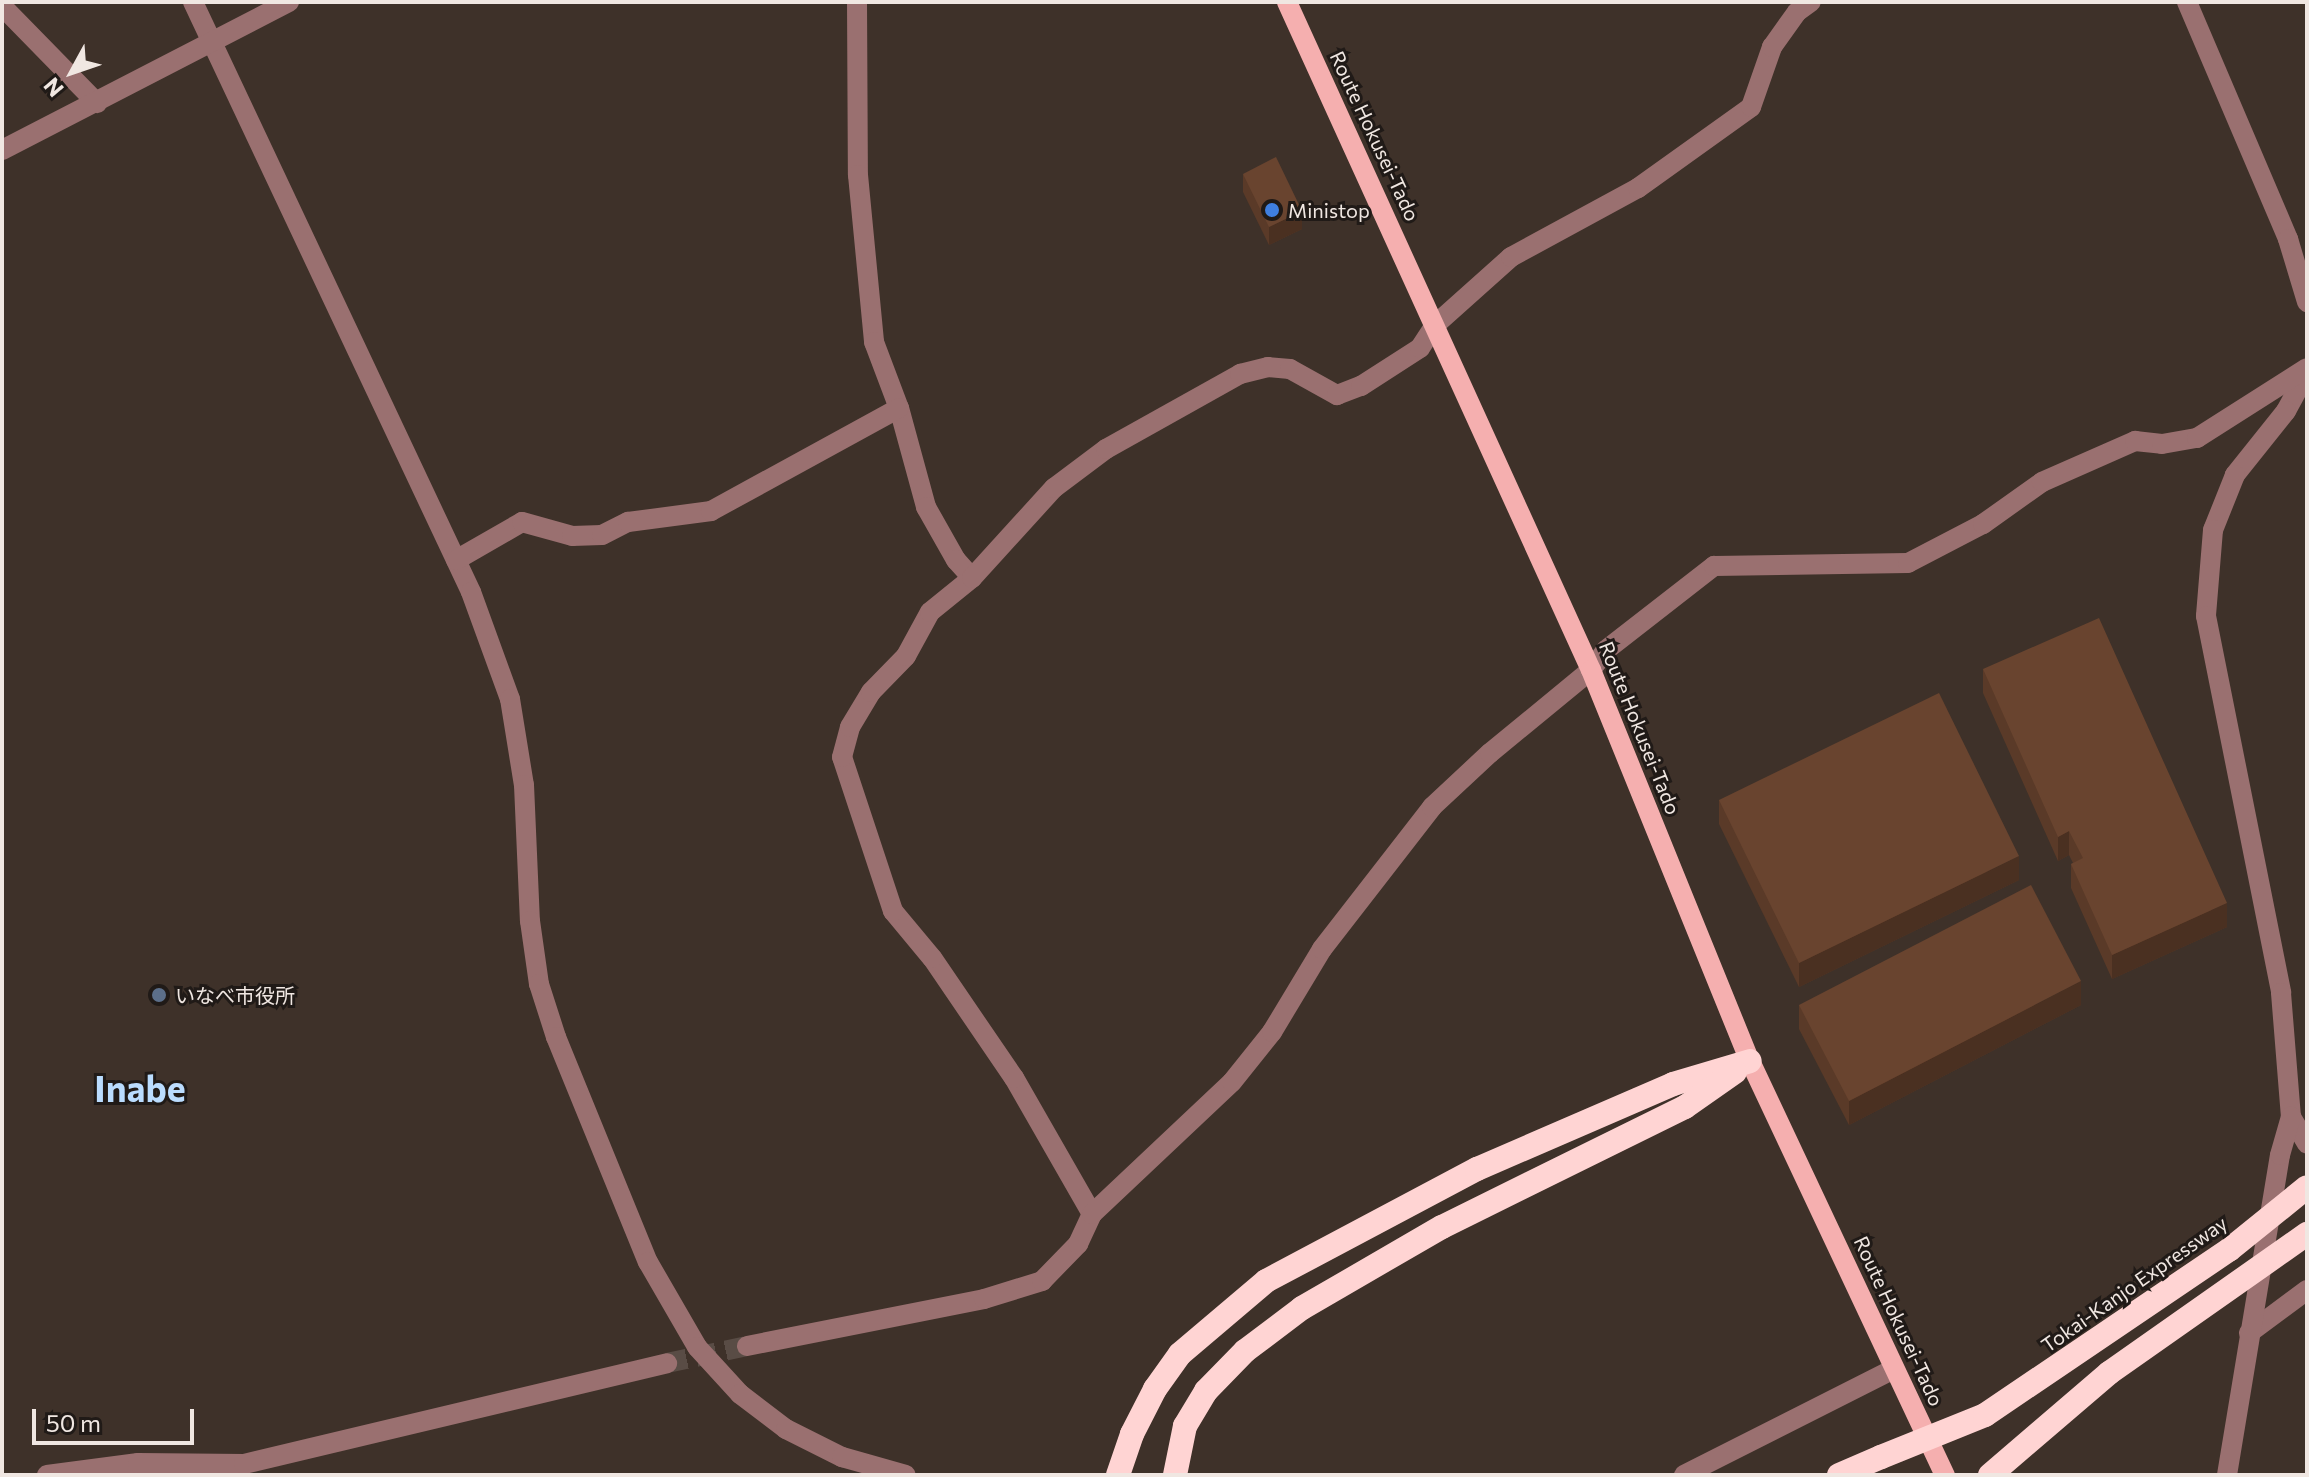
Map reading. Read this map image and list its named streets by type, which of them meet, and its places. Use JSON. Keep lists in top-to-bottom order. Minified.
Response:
{"streets":{"highway":["Tokai-Kanjo Expressway"],"main road":["Route Hokusei-Tado"]},"districts":["Inabe"],"places":["Ministop","いなべ市役所"],"scale_bar":"50 m","north":"bottom left"}
